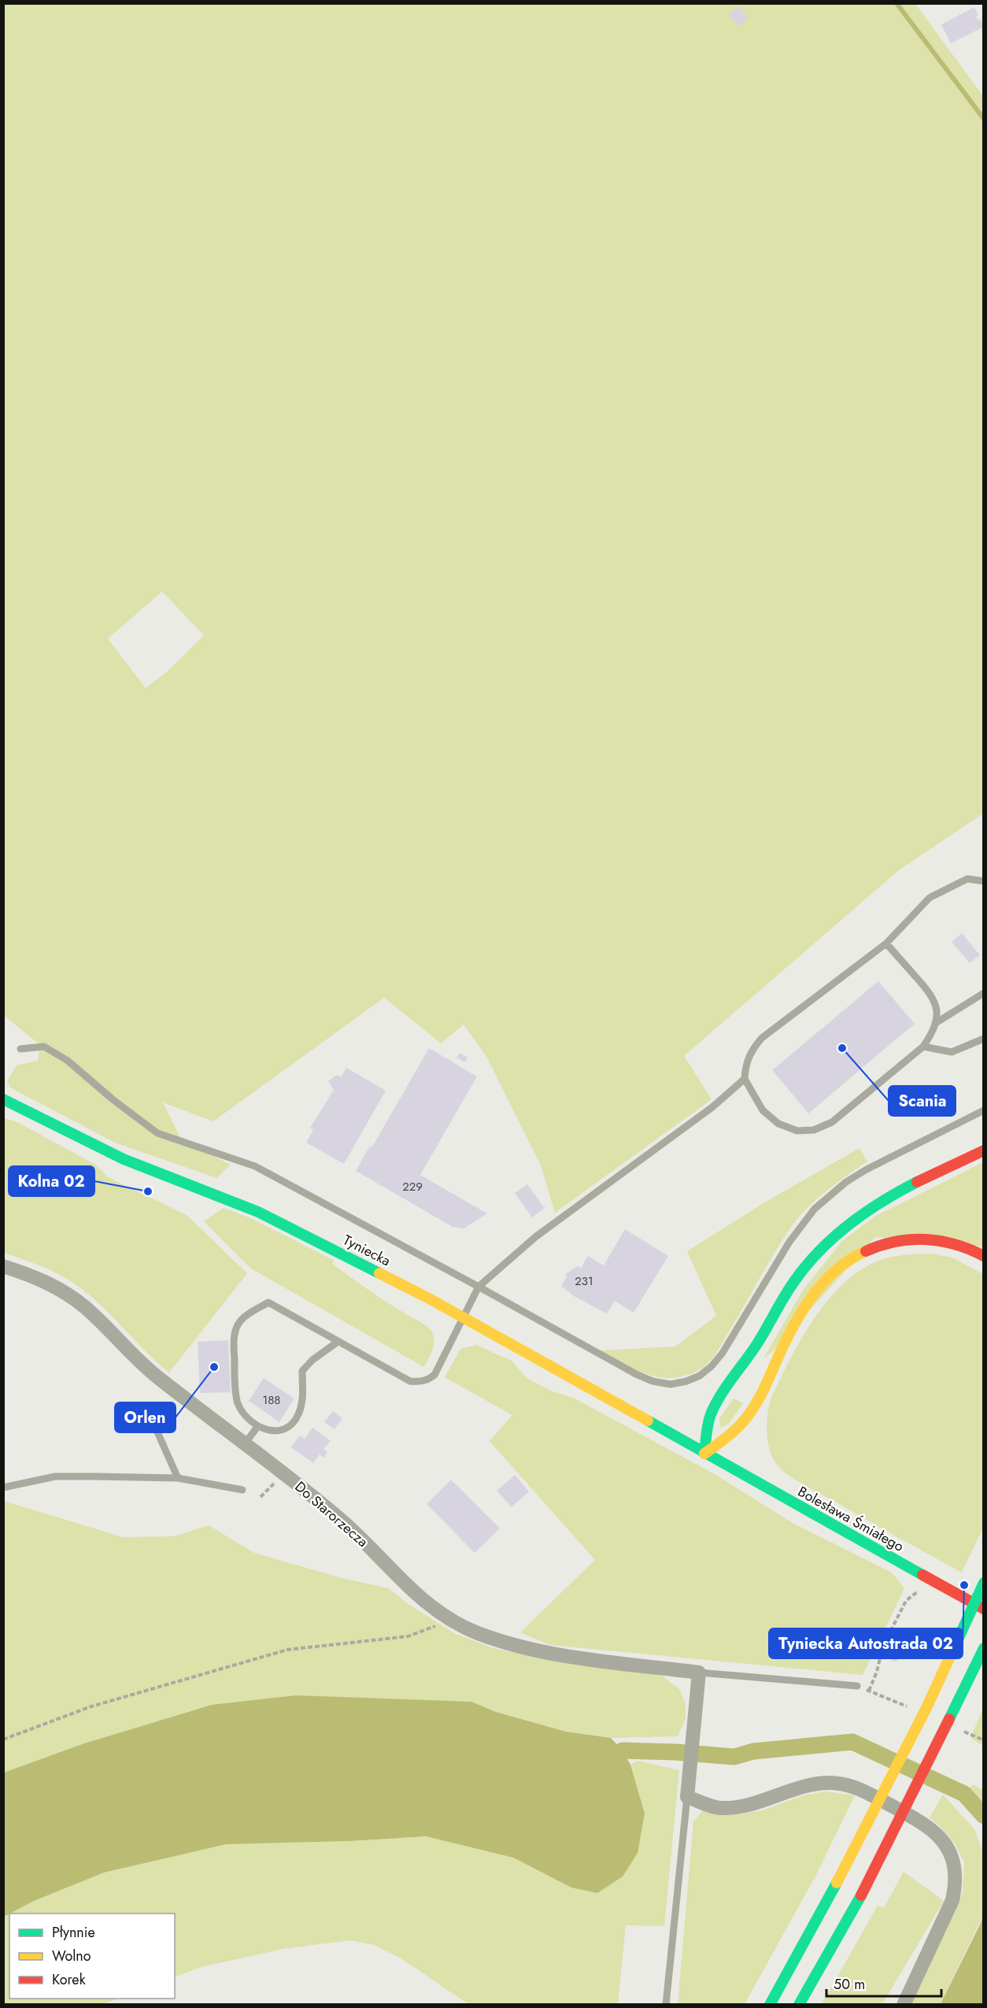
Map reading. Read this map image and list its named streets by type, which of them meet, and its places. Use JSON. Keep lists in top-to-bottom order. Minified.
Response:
{"streets":{"main road":["Tyniecka","Bolesława Śmiałego"],"street":["Do Starorzecza"]},"crossings":[["Tyniecka","Bolesława Śmiałego"]],"places":["Scania","Kolna 02","Orlen","Tyniecka Autostrada 02"],"house_numbers":["229","231","188"],"legend":["Płynnie","Wolno","Korek"],"scale_bar":"50 m"}
